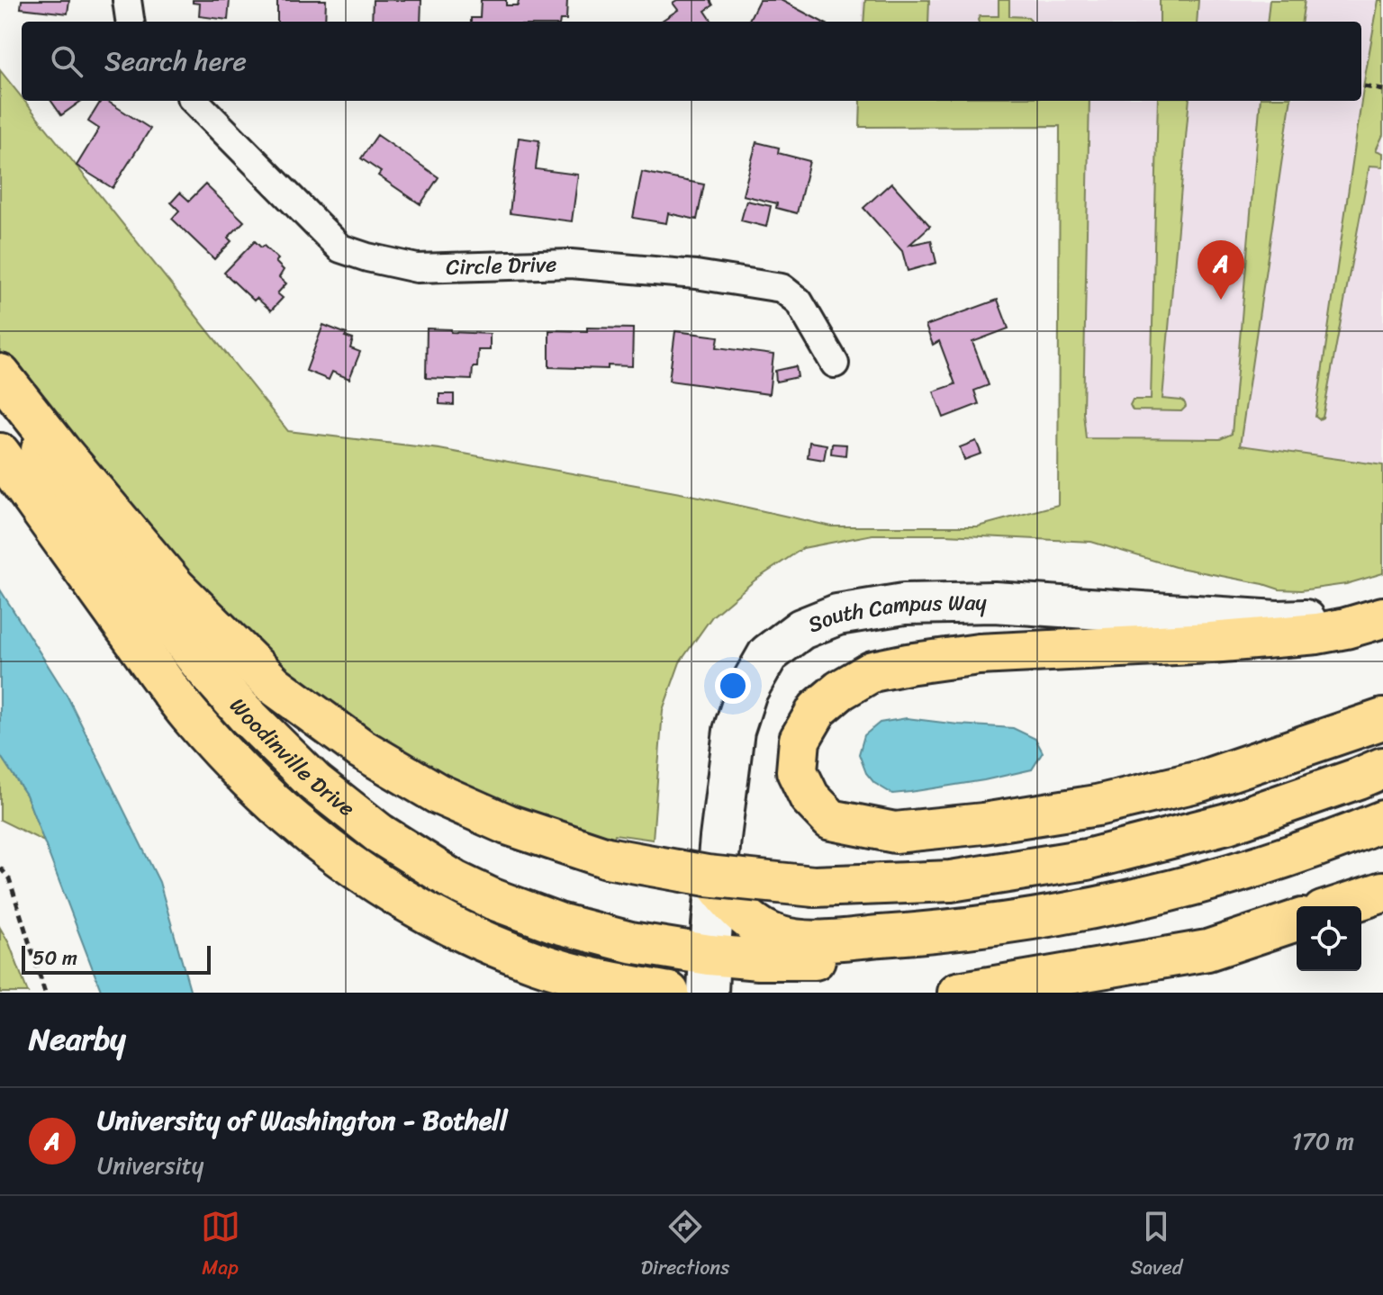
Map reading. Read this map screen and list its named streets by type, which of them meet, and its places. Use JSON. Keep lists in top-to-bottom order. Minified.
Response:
{"streets":{"main road":["Woodinville Drive"],"street":["Circle Drive","South Campus Way"]},"crossings":[["South Campus Way","Woodinville Drive"]],"scale_bar":"50 m","page":{"search":"Search here","pins":"A","scale":"50 m","heading":"Nearby","list":[{"mark":"A","name":"University of Washington - Bothell","note":"University","value":"170 m"}],"nav":["Map","Directions","Saved"]}}
